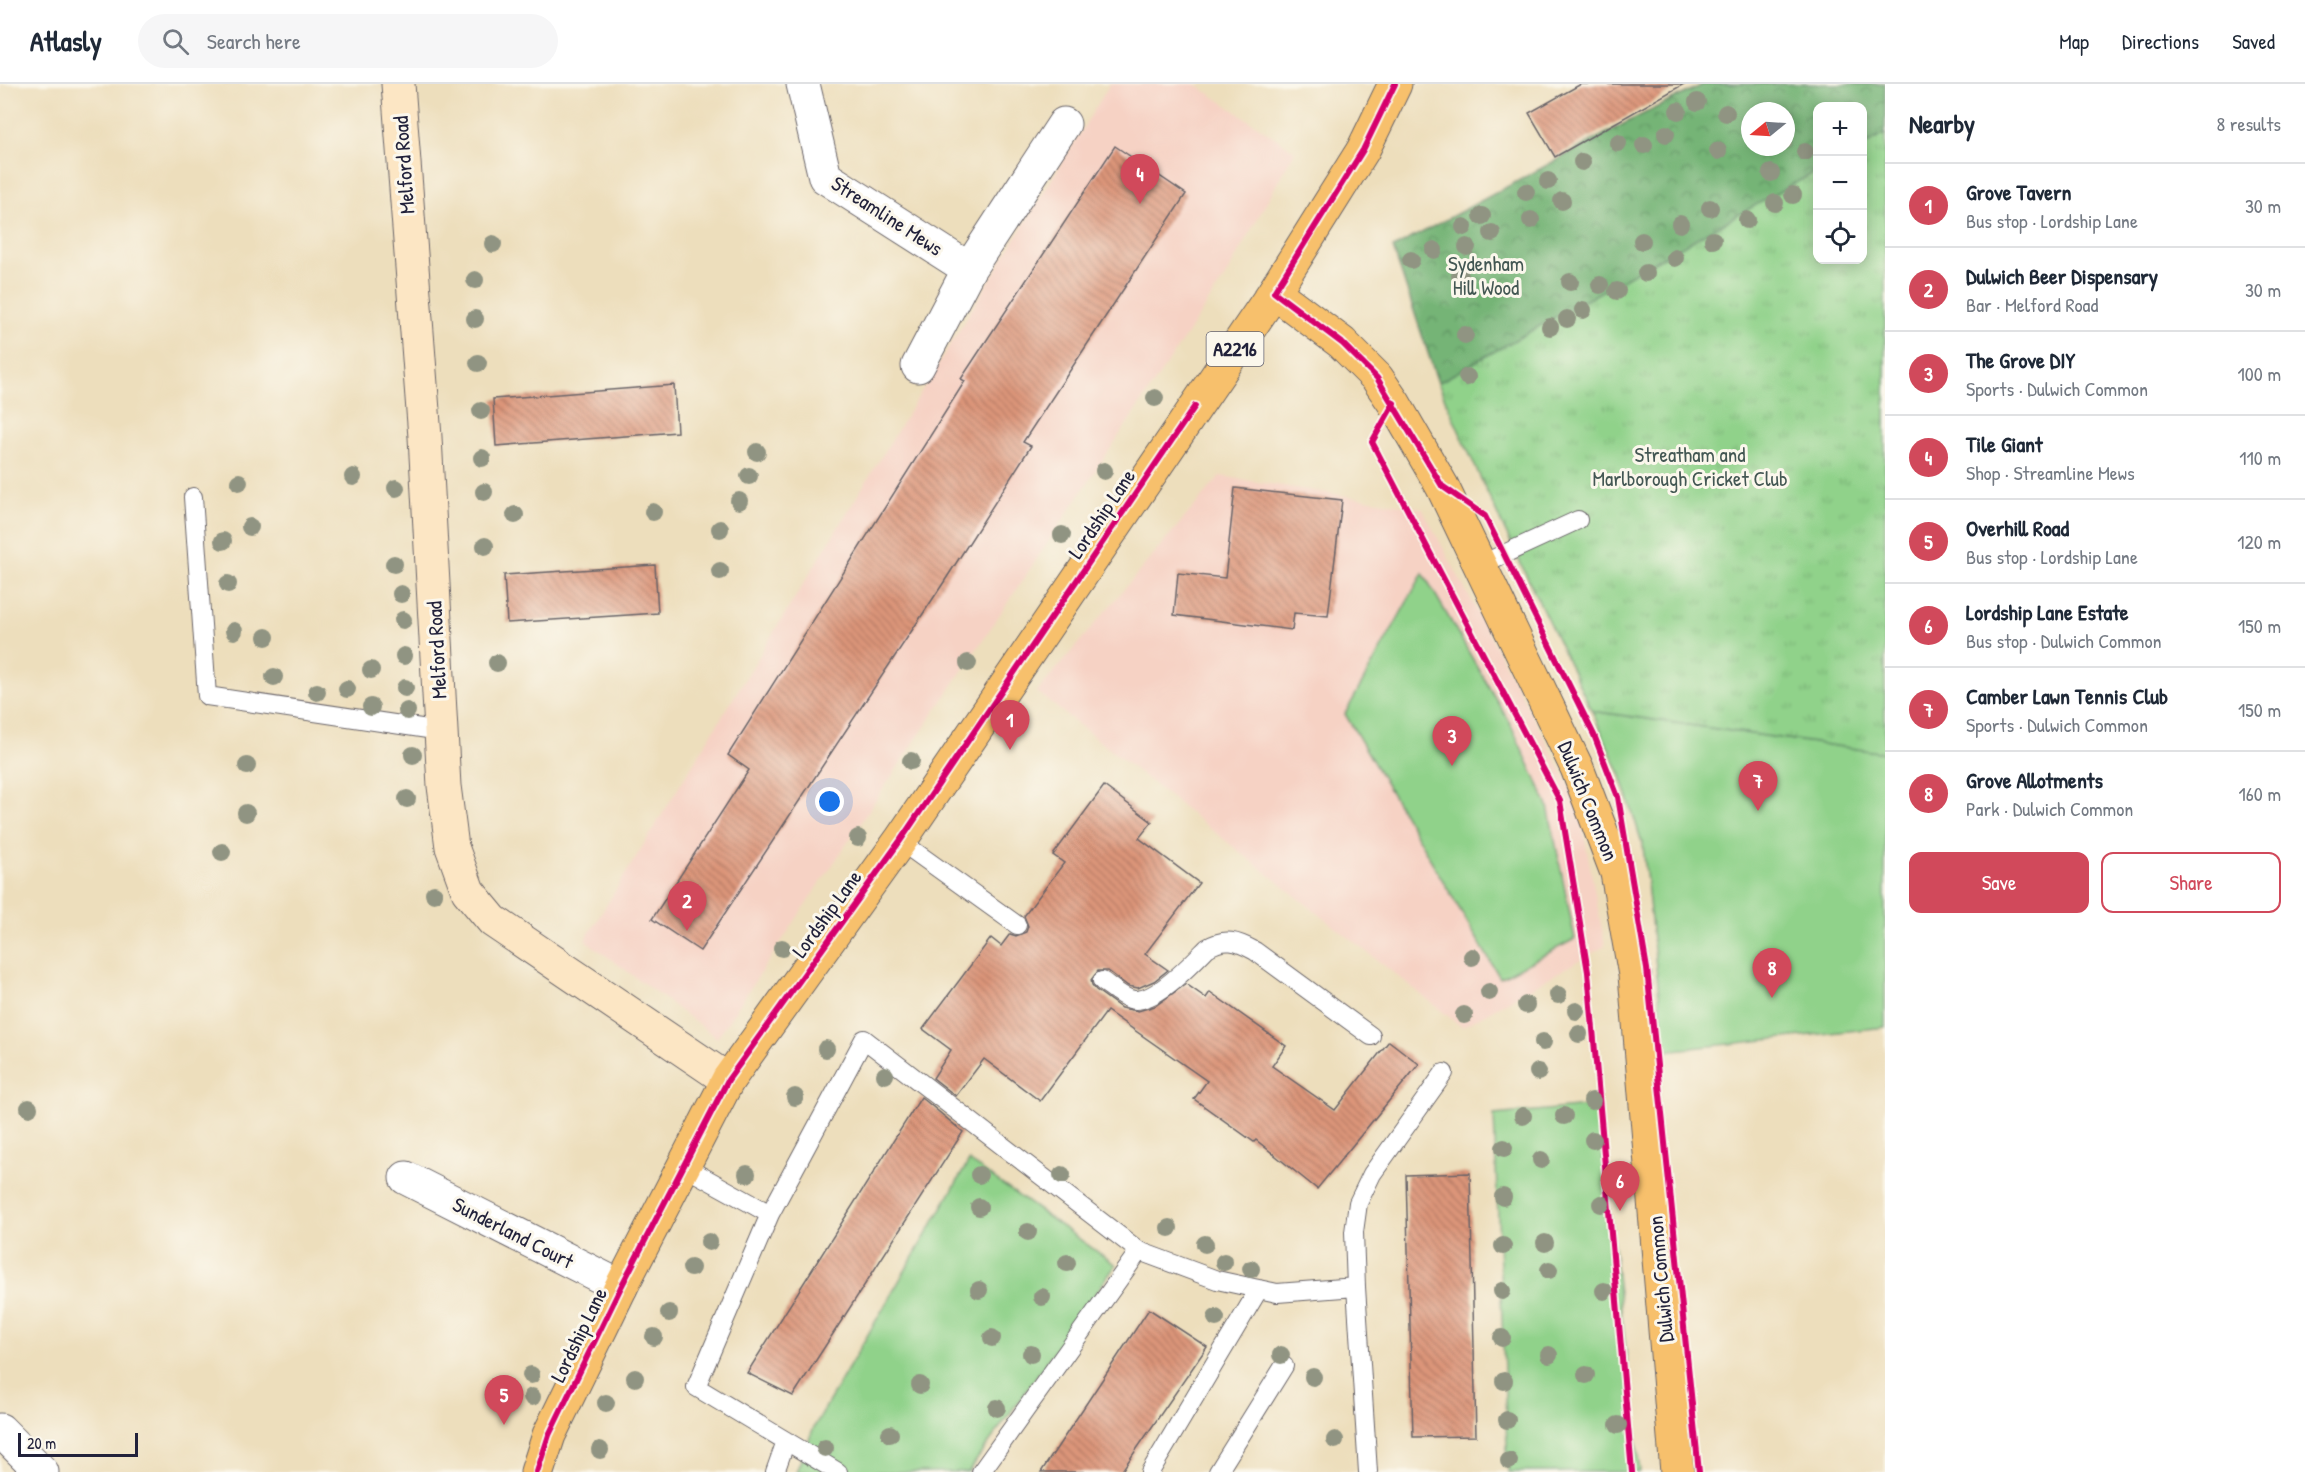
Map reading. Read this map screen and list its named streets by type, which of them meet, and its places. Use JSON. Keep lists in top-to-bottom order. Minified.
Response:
{"streets":{"main road":["A2216","Lordship Lane","Dulwich Common"],"street":["Melford Road","Streamline Mews","Sunderland Court"]},"crossings":[["Melford Road","Lordship Lane"],["Lordship Lane","Dulwich Common"],["Lordship Lane","Sunderland Court"]],"parks":["Sydenham Hill Wood","Streatham and Marlborough Cricket Club"],"scale_bar":"20 m","north":"left","page":{"header":"Atlasly","search":"Search here","nav":["Map","Directions","Saved"],"heading":["Nearby","8 results"],"map_buttons":["+","−"],"pins":["4","1","3","7","2","8","6","5"],"list":[{"mark":"1","name":"Grove Tavern","note":"Bus stop · Lordship Lane","value":"30 m"},{"mark":"2","name":"Dulwich Beer Dispensary","note":"Bar · Melford Road","value":"30 m"},{"mark":"3","name":"The Grove DIY","note":"Sports · Dulwich Common","value":"100 m"},{"mark":"4","name":"Tile Giant","note":"Shop · Streamline Mews","value":"110 m"},{"mark":"5","name":"Overhill Road","note":"Bus stop · Lordship Lane","value":"120 m"},{"mark":"6","name":"Lordship Lane Estate","note":"Bus stop · Dulwich Common","value":"150 m"},{"mark":"7","name":"Camber Lawn Tennis Club","note":"Sports · Dulwich Common","value":"150 m"},{"mark":"8","name":"Grove Allotments","note":"Park · Dulwich Common","value":"160 m"}],"buttons":["Save","Share"],"scale":"20 m"}}
